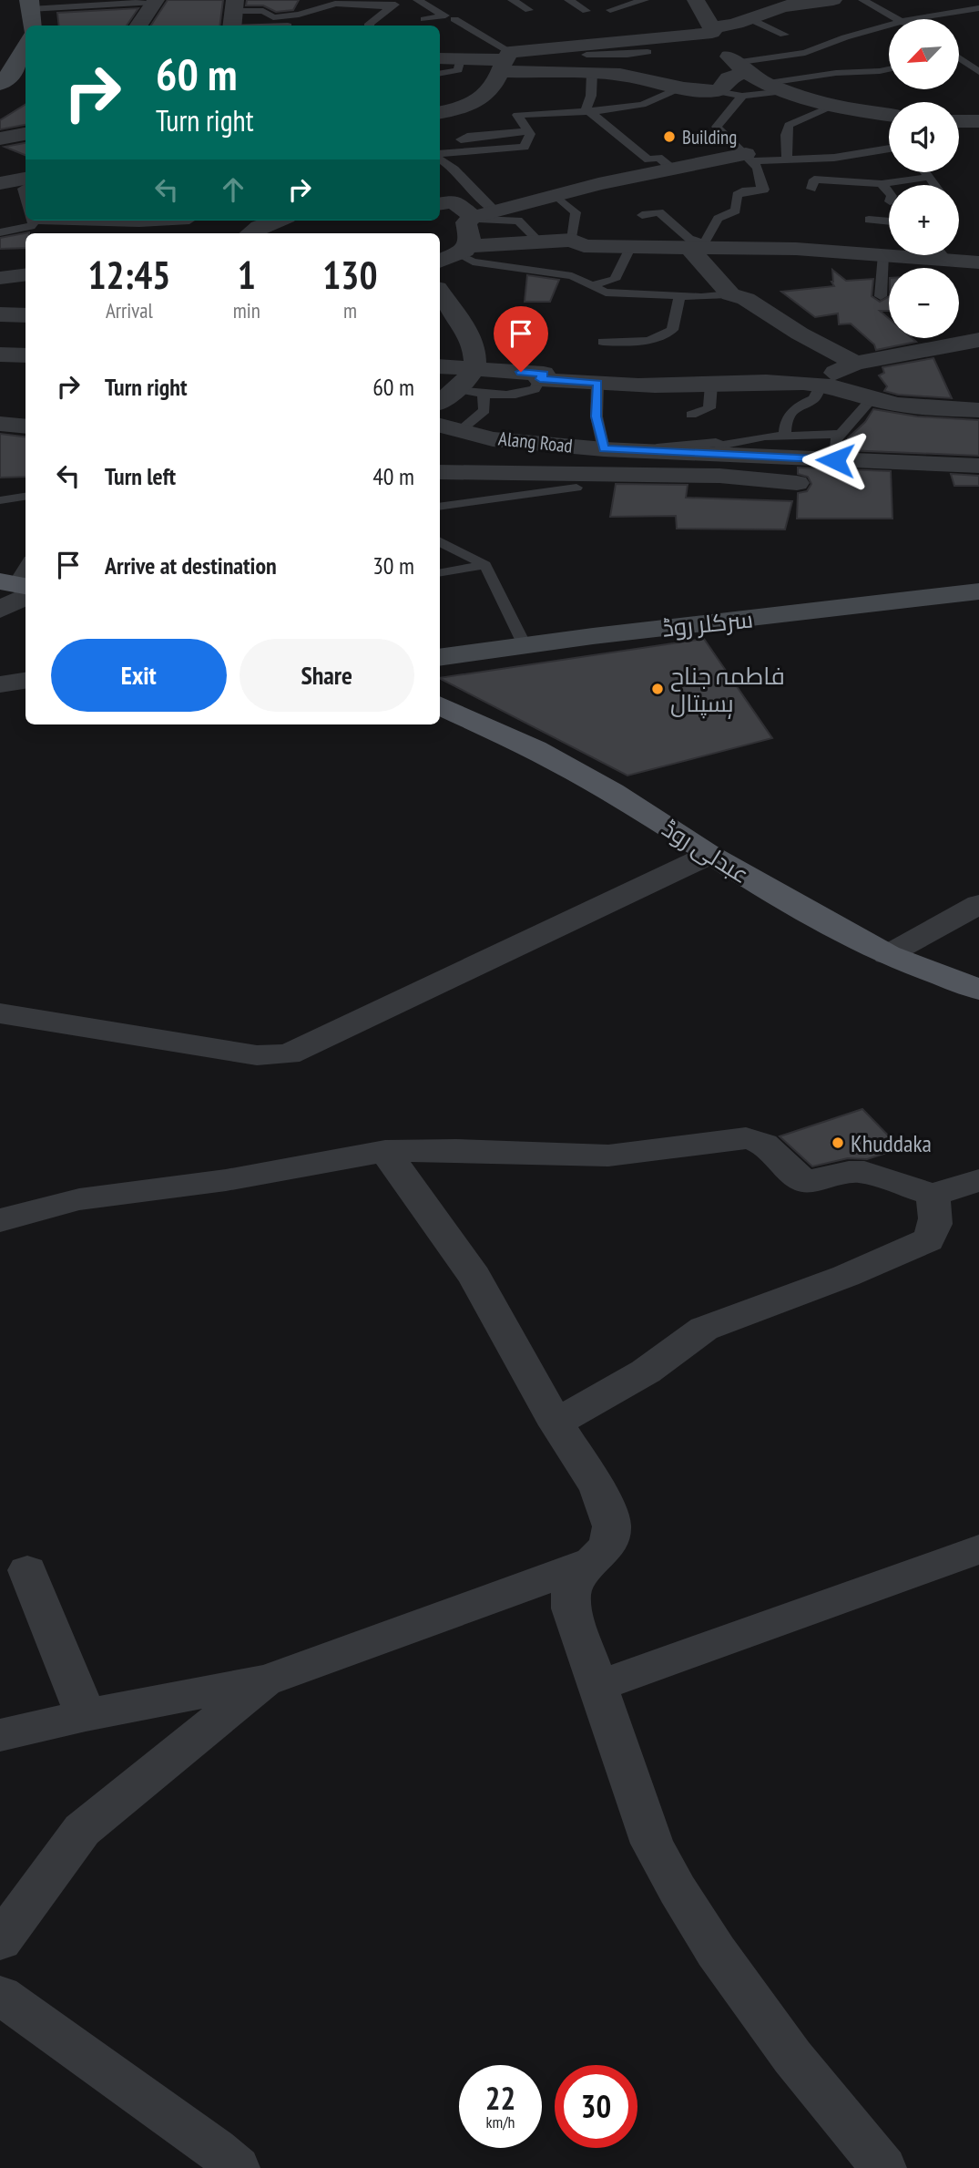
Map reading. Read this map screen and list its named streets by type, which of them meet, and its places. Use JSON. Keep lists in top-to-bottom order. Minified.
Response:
{"streets":{"main road":["سرکلر روڈ","عبدلی روڈ"],"street":["Alang Road"]},"places":["Building","فاطمہ جناح ہسپتال","Khuddaka"],"north":"bottom left","page":{"map_buttons":["+","−"],"turn":["60 m","Turn right"],"eta":["12:45","Arrival","1","min","130","m"],"list":[{"name":"Turn right","value":"60 m"},{"name":"Turn left","value":"40 m"},{"name":"Arrive at destination","value":"30 m"}],"buttons":["Exit","Share"],"speed":"22 km/h","limit":"30"}}
